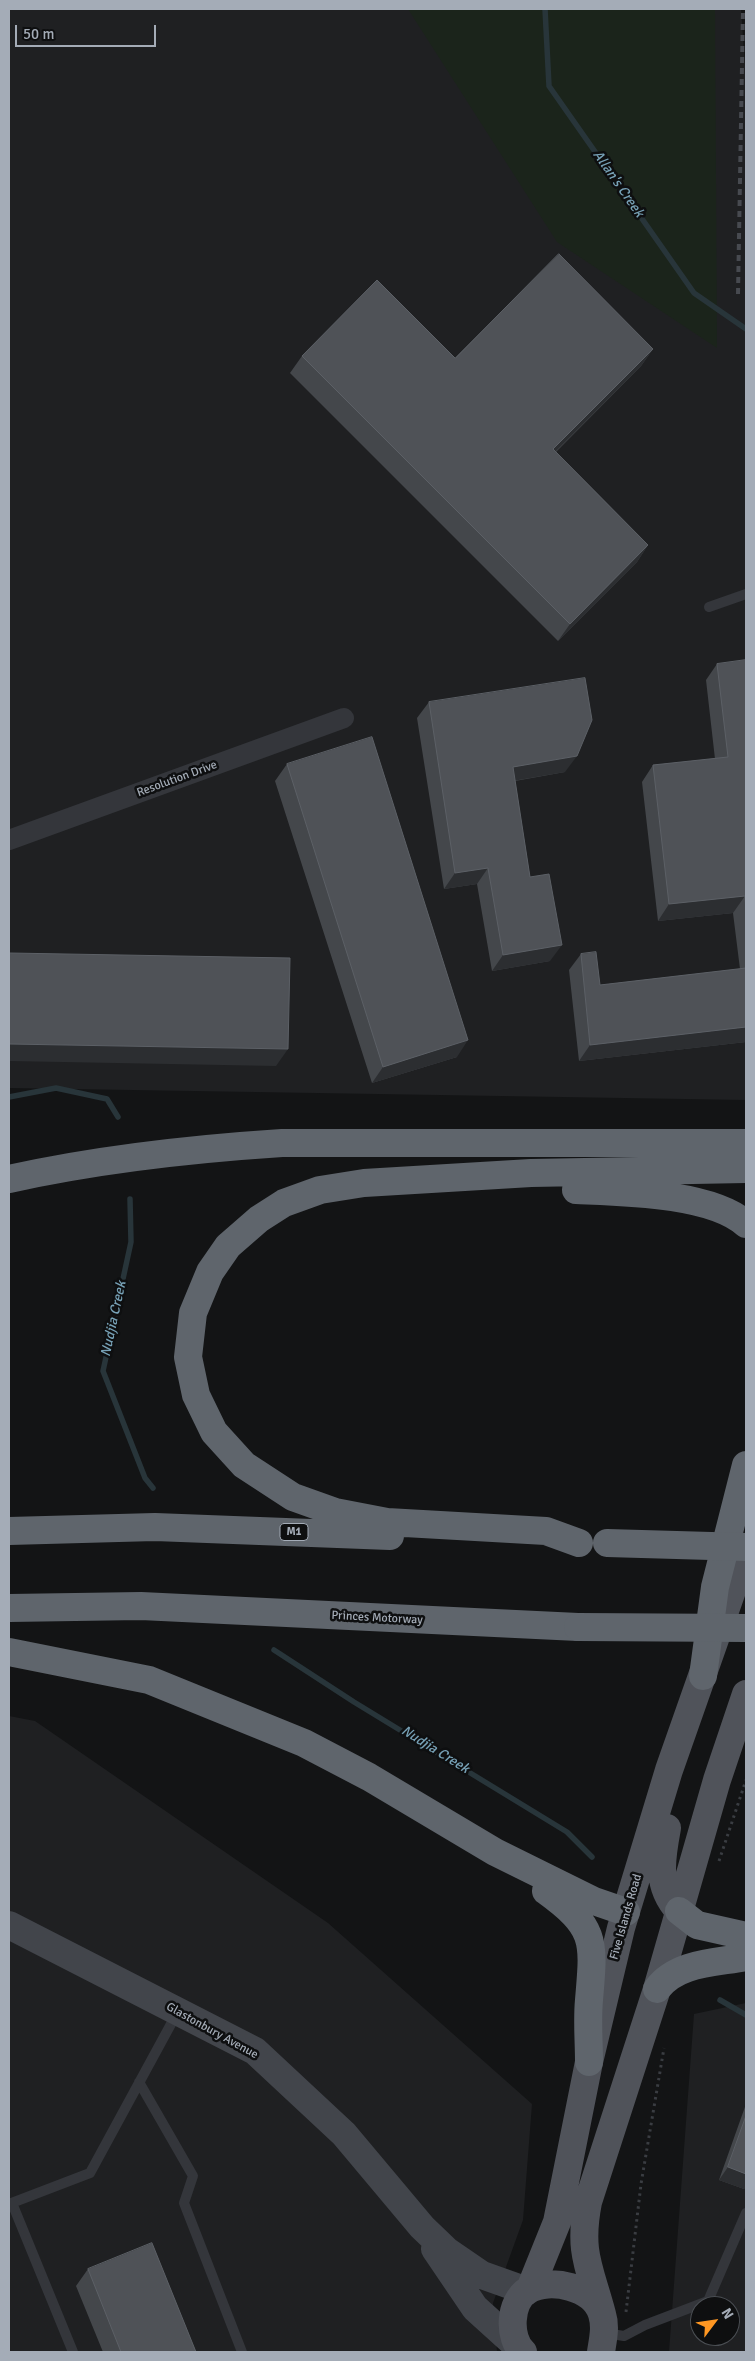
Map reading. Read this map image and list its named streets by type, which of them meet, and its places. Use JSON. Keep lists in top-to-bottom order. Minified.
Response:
{"streets":{"highway":["M1","Princes Motorway"],"main road":["Five Islands Road","Glastonbury Avenue"],"street":["Resolution Drive"]},"crossings":[["Five Islands Road","Glastonbury Avenue"]],"water":["Allan's Creek","Nudjia Creek"],"scale_bar":"50 m","north":"top right"}
